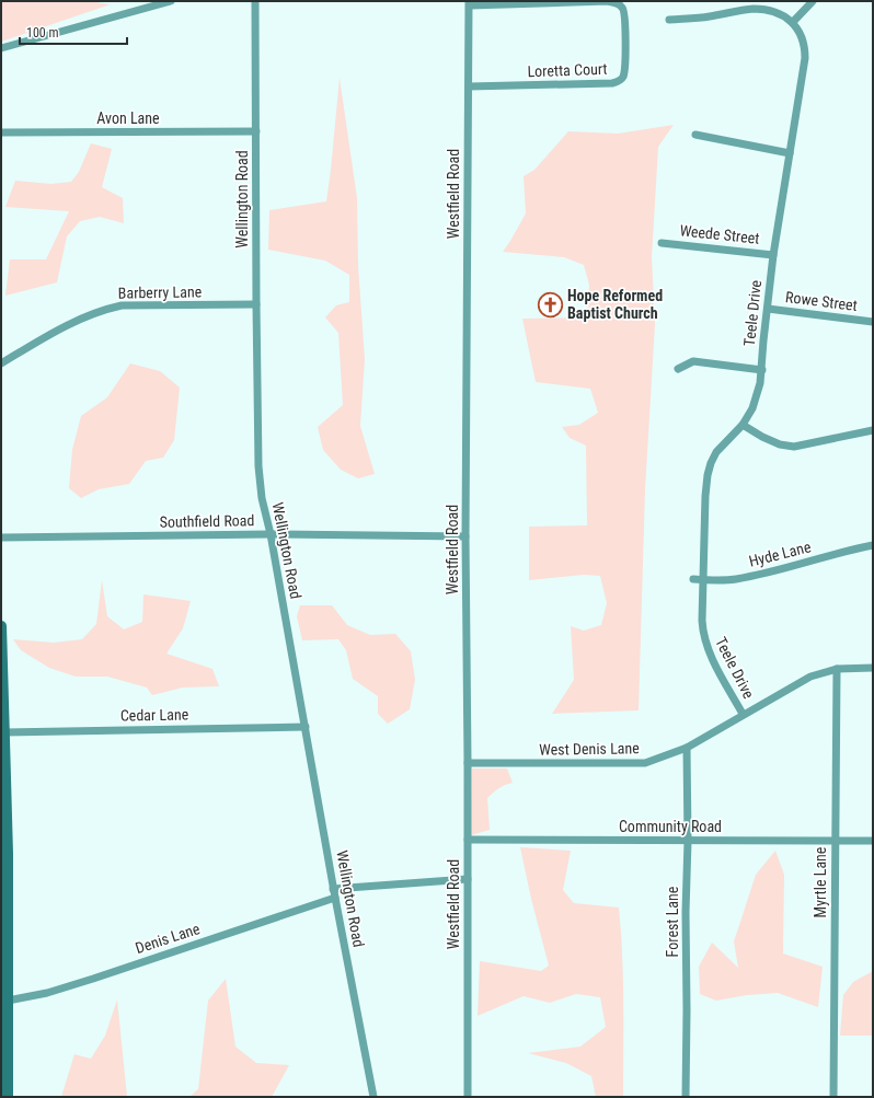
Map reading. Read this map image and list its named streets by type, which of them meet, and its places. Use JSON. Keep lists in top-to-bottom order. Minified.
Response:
{"streets":{"street":["Loretta Court","Avon Lane","Westfield Road","Wellington Road","Weede Street","Barberry Lane","Rowe Street","Teele Drive","Southfield Road","Hyde Lane","Cedar Lane","West Denis Lane","Community Road","Myrtle Lane","Forest Lane","Denis Lane"]},"crossings":[["Loretta Court","Westfield Road"],["Avon Lane","Wellington Road"],["Westfield Road","Southfield Road"],["Westfield Road","West Denis Lane"],["Westfield Road","Community Road"],["Wellington Road","Barberry Lane"],["Wellington Road","Southfield Road"],["Wellington Road","Cedar Lane"],["Wellington Road","Denis Lane"],["Weede Street","Teele Drive"],["Rowe Street","Teele Drive"],["Teele Drive","Hyde Lane"],["Teele Drive","West Denis Lane"],["West Denis Lane","Myrtle Lane"],["West Denis Lane","Forest Lane"],["Community Road","Myrtle Lane"],["Community Road","Forest Lane"]],"places":{"church":["Hope Reformed Baptist Church"]},"scale_bar":"100 m"}
